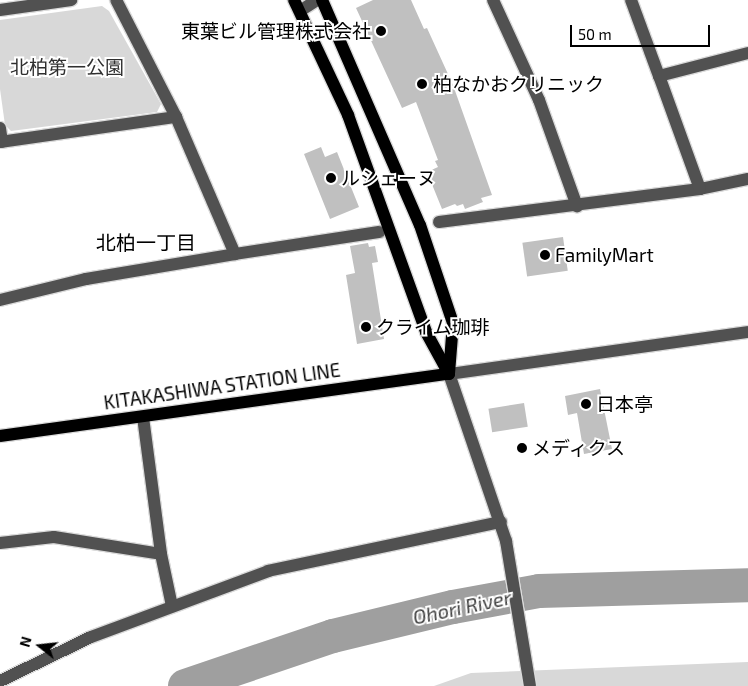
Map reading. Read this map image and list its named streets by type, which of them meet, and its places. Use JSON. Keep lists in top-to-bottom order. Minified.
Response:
{"streets":{"main road":["KITAKASHIWA STATION LINE"]},"districts":["北柏一丁目"],"water":["Ohori River"],"parks":["北柏第一公園"],"places":["東葉ビル管理株式会社","柏なかおクリニック","ルシェーヌ","FamilyMart","クライム珈琲","日本亭","メディクス"],"scale_bar":"50 m","north":"left"}
